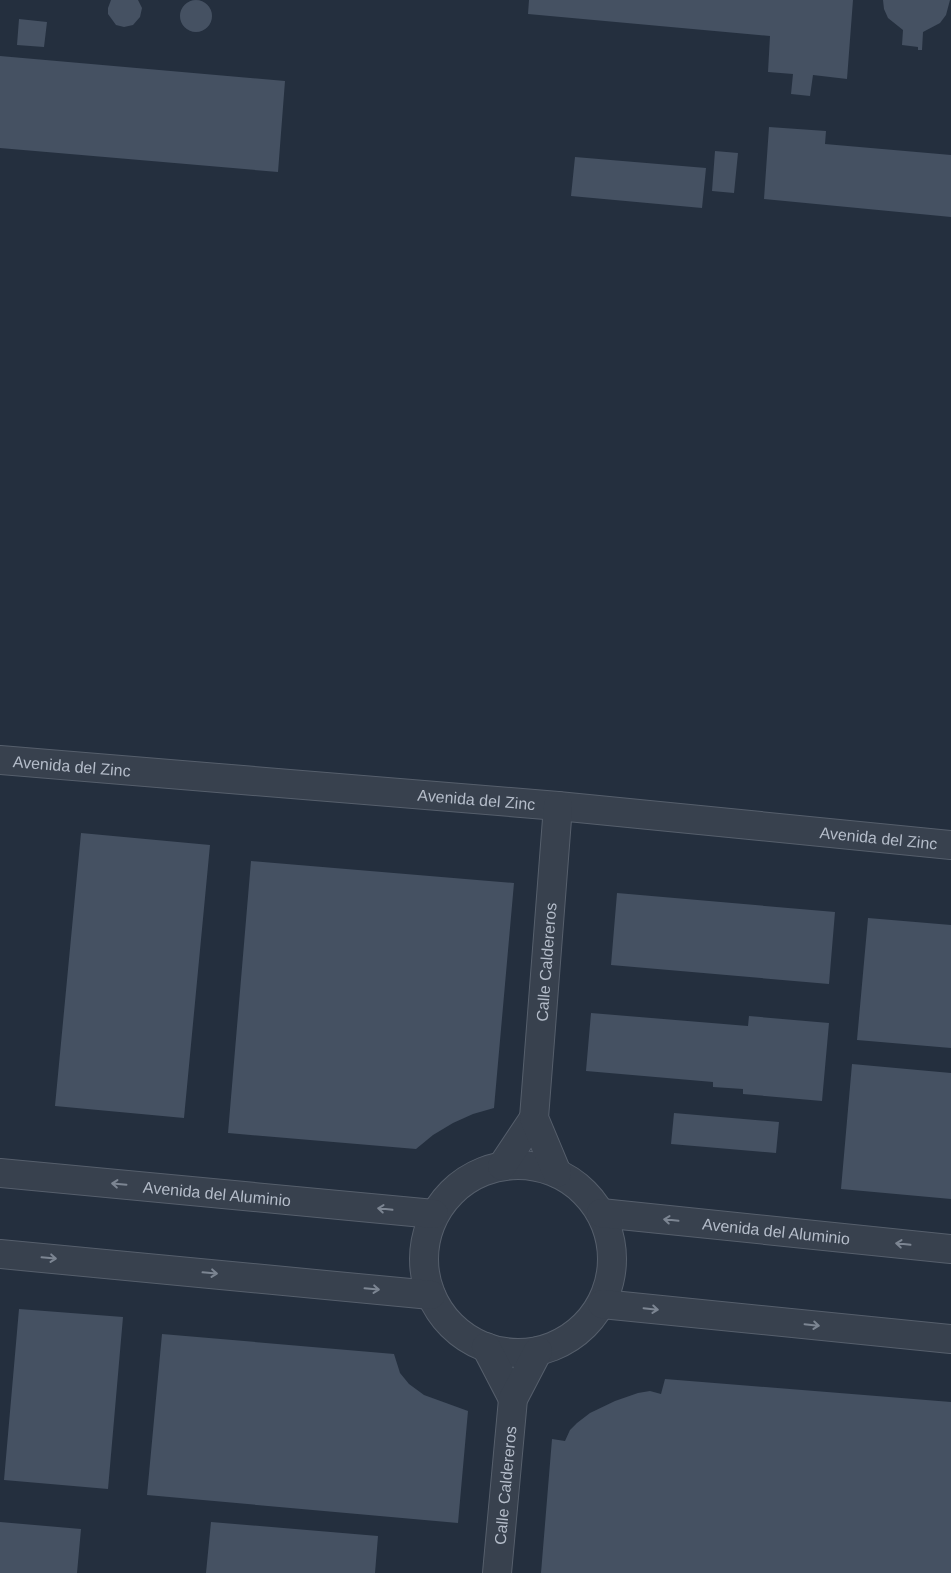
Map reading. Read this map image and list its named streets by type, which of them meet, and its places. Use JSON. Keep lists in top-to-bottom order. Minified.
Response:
{"streets":{"street":["Avenida del Zinc","Calle Caldereros","Avenida del Aluminio"]},"crossings":[["Avenida del Zinc","Calle Caldereros"]]}
